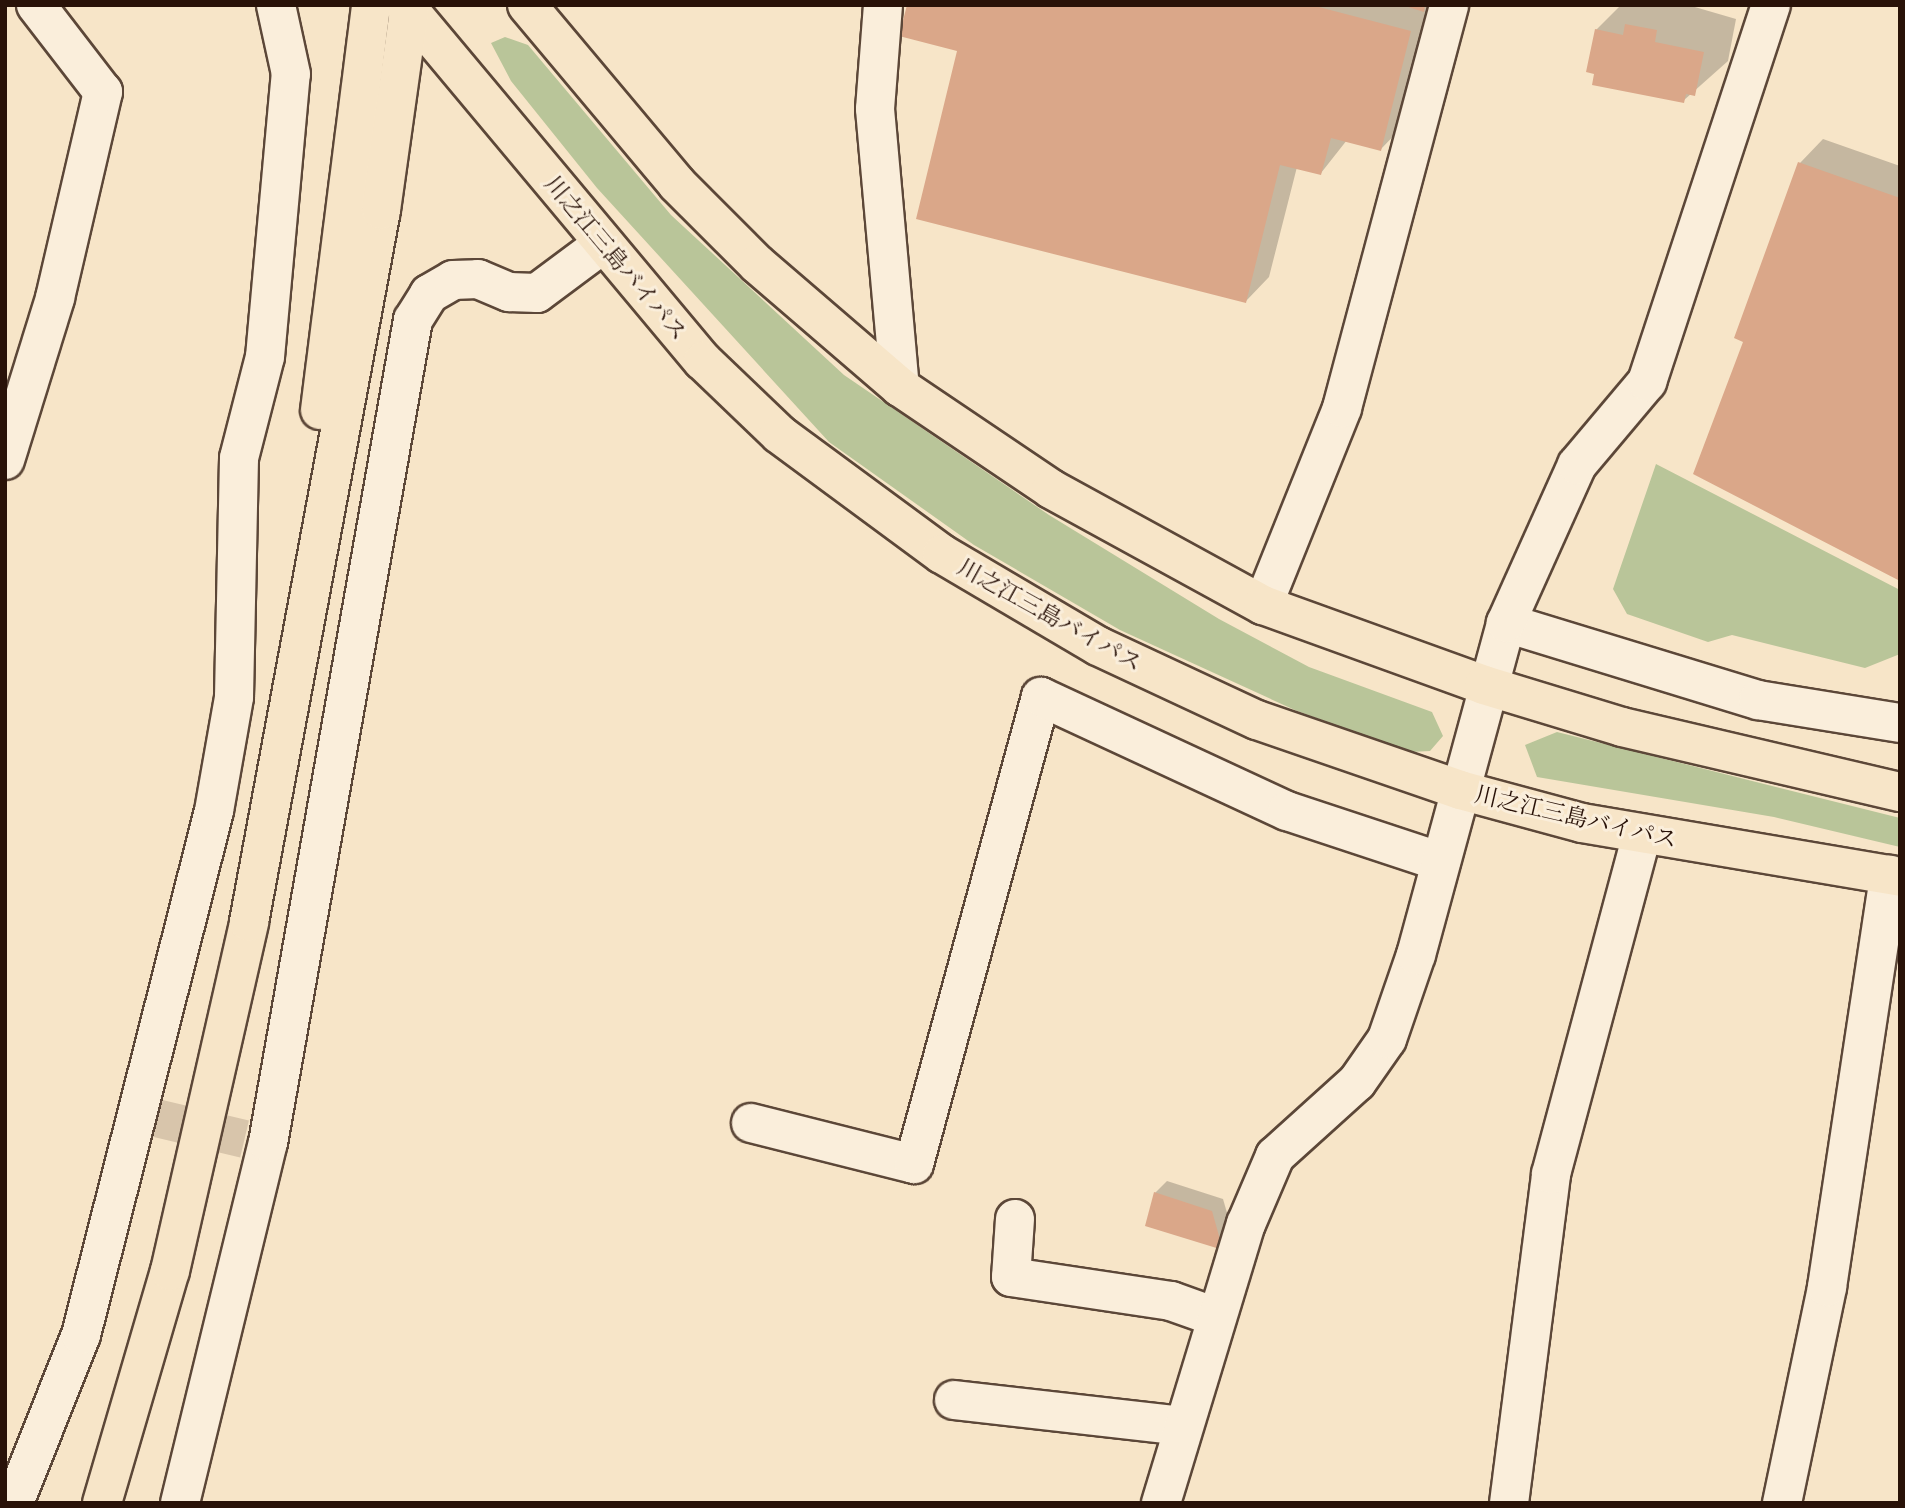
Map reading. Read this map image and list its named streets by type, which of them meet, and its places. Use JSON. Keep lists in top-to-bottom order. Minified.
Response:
{"streets":{"highway":["川之江三島バイパス"]}}
